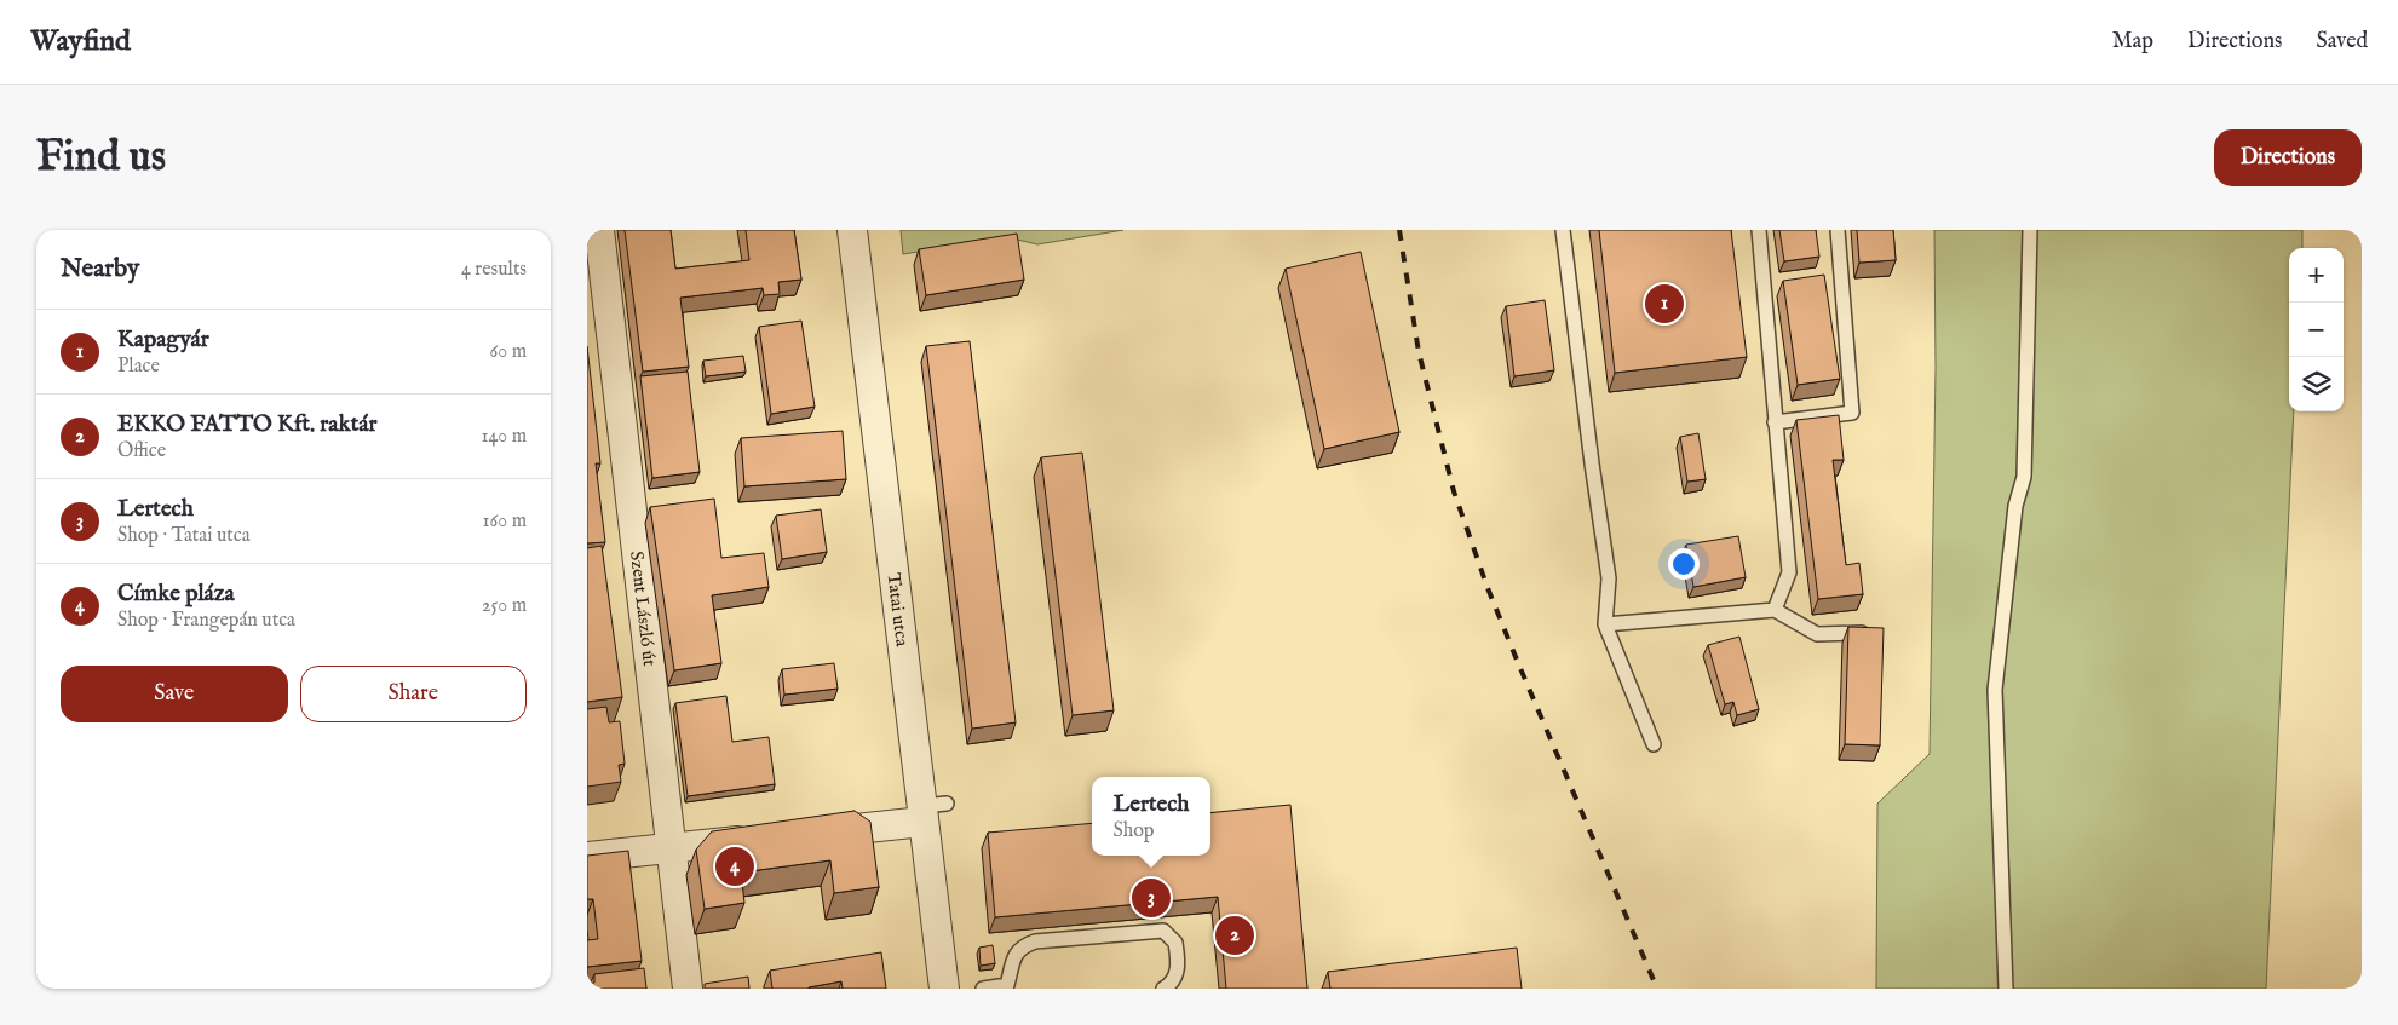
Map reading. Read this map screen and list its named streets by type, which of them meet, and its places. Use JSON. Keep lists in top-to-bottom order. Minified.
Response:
{"streets":{"street":["Szent László út","Tatai utca"]},"page":{"header":"Wayfind","nav":["Map","Directions","Saved"],"buttons":["Directions",["Save","Share"]],"title":"Find us","heading":["Nearby","4 results"],"map_buttons":["+","−"],"pins":["1","4","3","2"],"list":[{"mark":"1","name":"Kapagyár","note":"Place","value":"60 m"},{"mark":"2","name":"EKKO FATTO Kft. raktár","note":"Office","value":"140 m"},{"mark":"3","name":"Lertech","note":"Shop · Tatai utca","value":"160 m"},{"mark":"4","name":"Címke pláza","note":"Shop · Frangepán utca","value":"250 m"}],"popup":["Lertech","Shop"]}}
